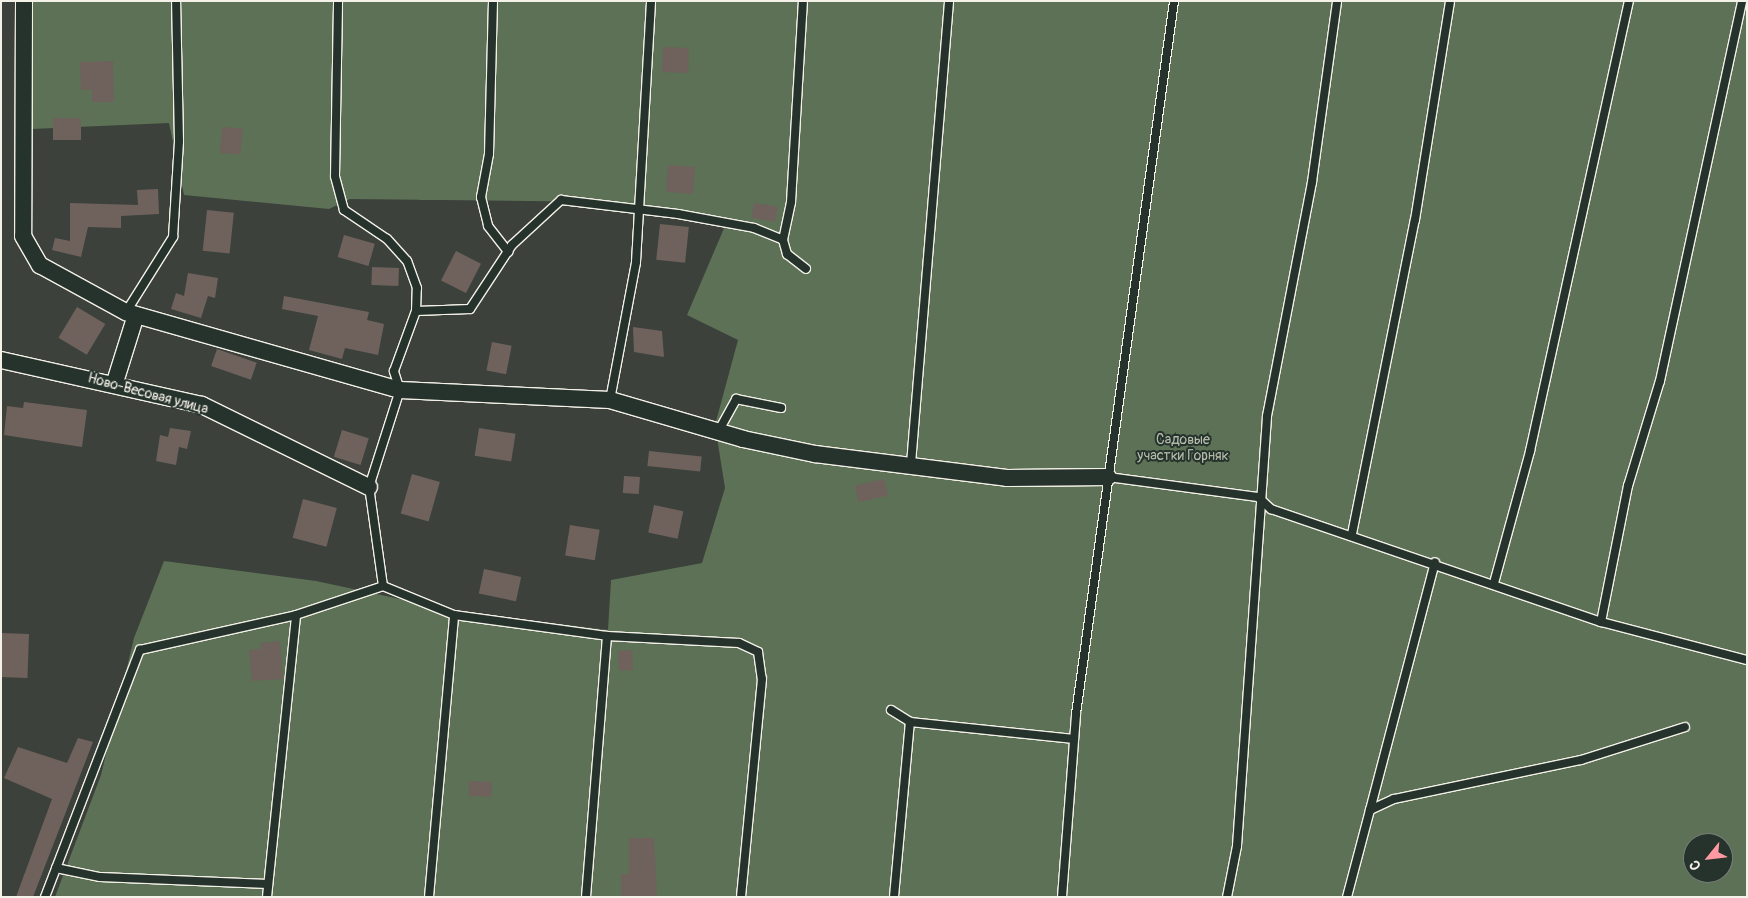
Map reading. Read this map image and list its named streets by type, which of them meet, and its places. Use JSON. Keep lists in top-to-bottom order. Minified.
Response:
{"streets":{"street":["Ново-Весовая улица"]},"parks":["Садовые участки Горняк"],"north":"bottom left"}
